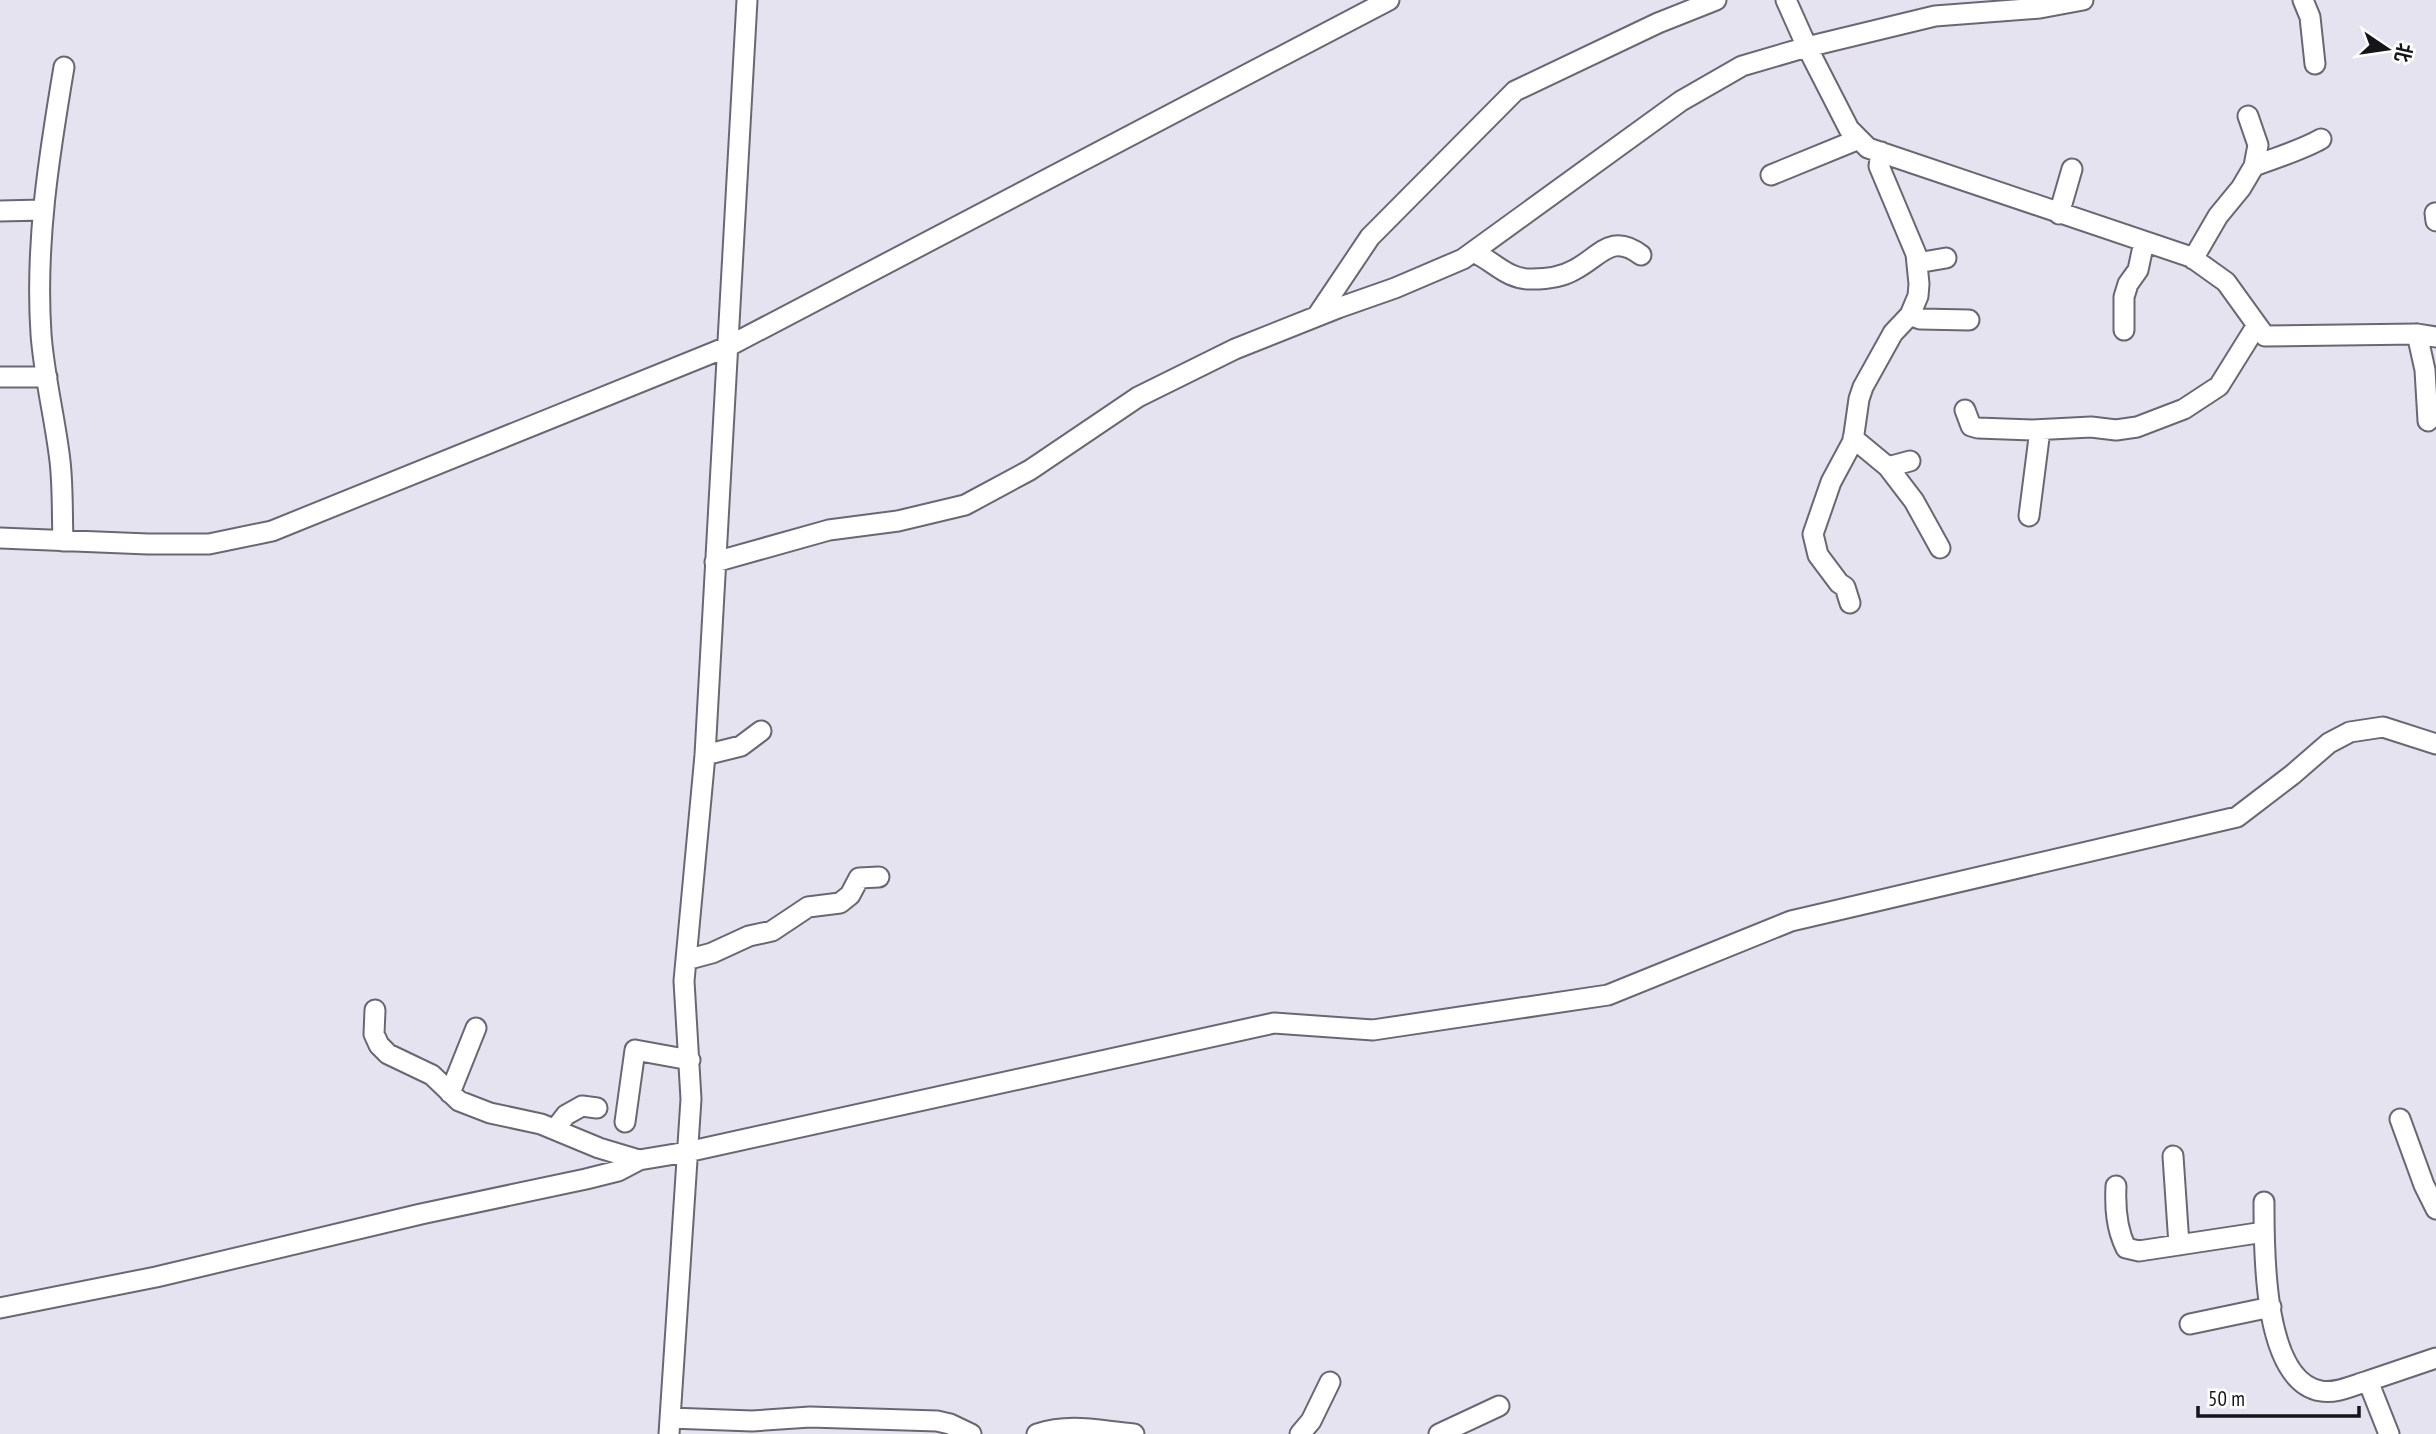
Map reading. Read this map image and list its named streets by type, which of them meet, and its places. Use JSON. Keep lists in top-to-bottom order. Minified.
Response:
{"scale_bar":"50 m","north":"right"}
